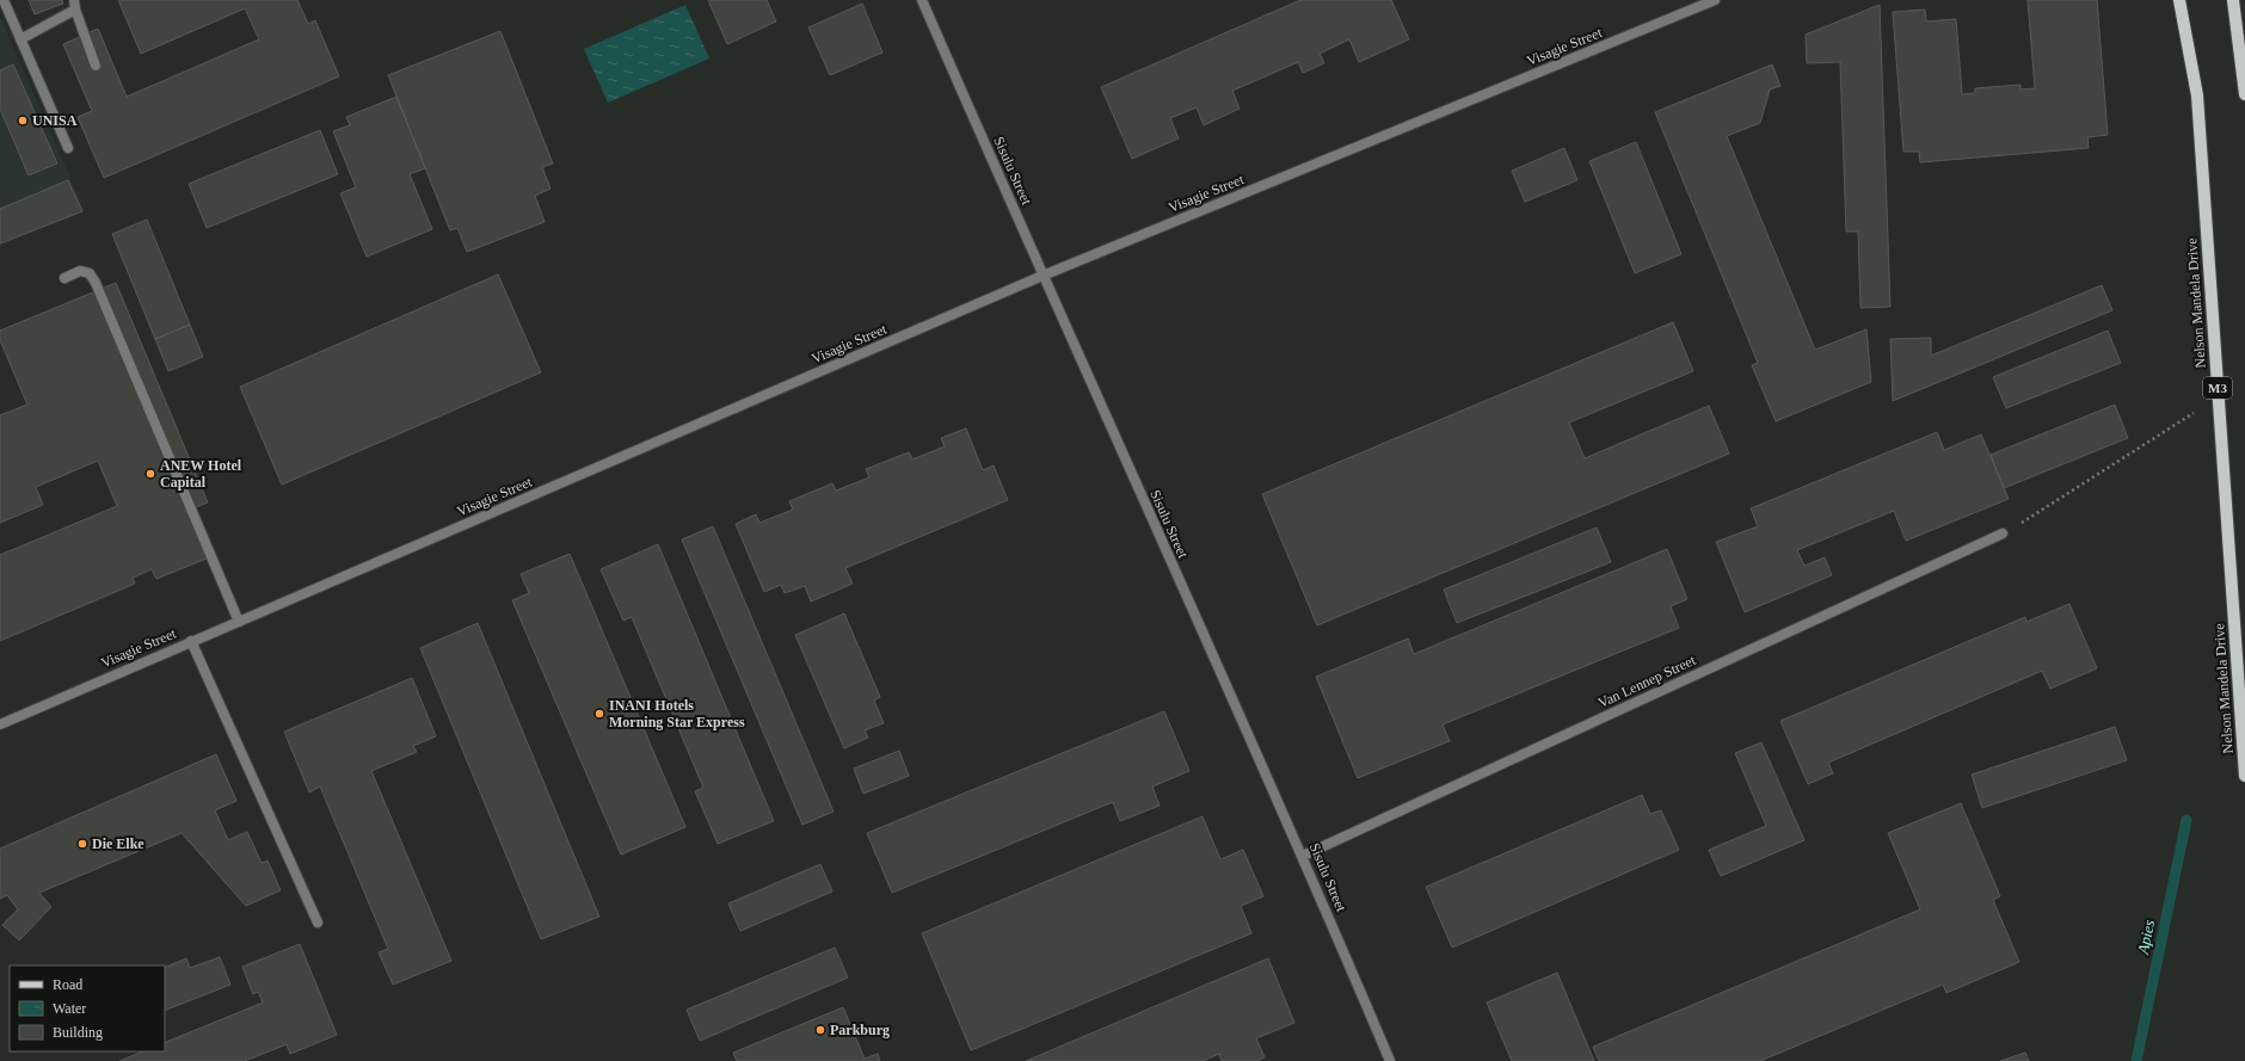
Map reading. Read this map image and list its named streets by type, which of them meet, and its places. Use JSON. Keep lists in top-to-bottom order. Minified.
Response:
{"streets":{"main road":["Nelson Mandela Drive","M3"],"street":["Visagie Street","Sisulu Street","Van Lennep Street"]},"crossings":[["Visagie Street","Sisulu Street"],["Sisulu Street","Van Lennep Street"]],"water":["Apies"],"places":["UNISA","ANEW Hotel Capital","INANI Hotels Morning Star Express","Die Elke","Parkburg"],"legend":["Road","Water","Building"]}
